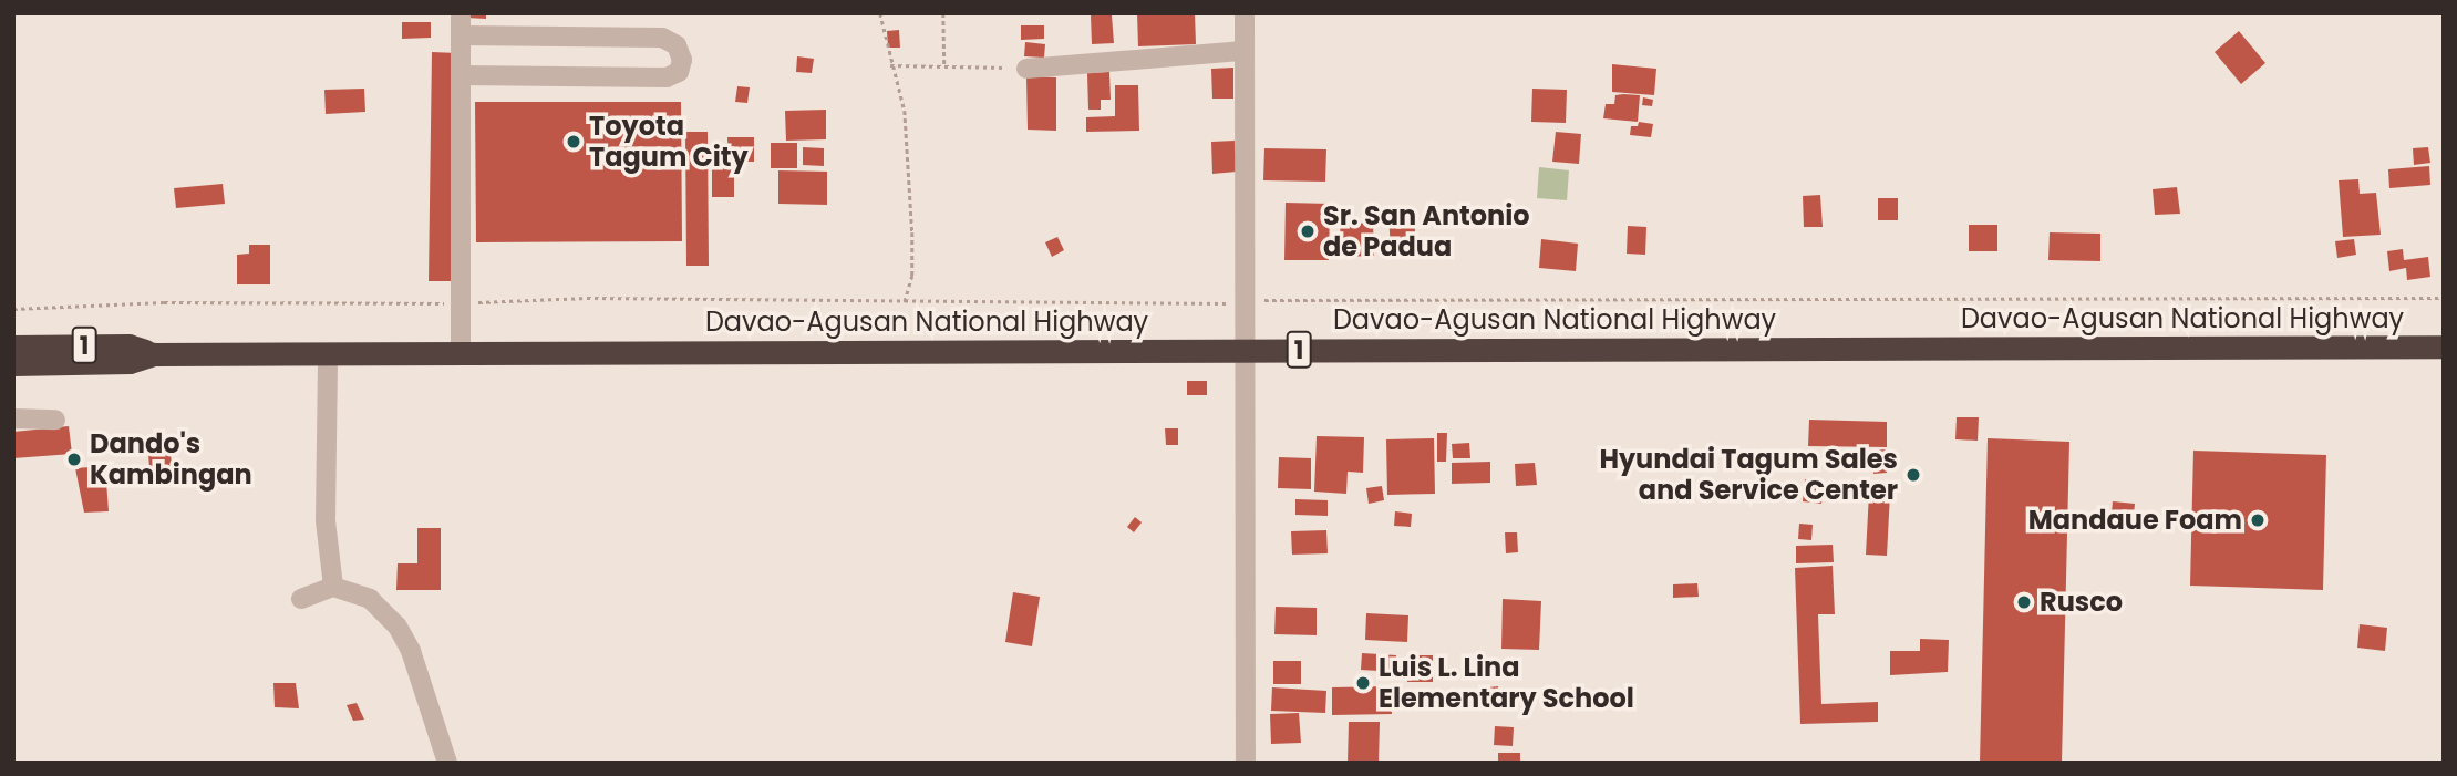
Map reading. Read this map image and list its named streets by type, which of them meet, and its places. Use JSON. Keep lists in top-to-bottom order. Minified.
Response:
{"streets":{"highway":["Davao-Agusan National Highway","1"]},"places":["Toyota Tagum City","Sr. San Antonio de Padua","Dando's Kambingan","Hyundai Tagum Sales and Service Center","Mandaue Foam","Rusco","Luis L. Lina Elementary School"]}
